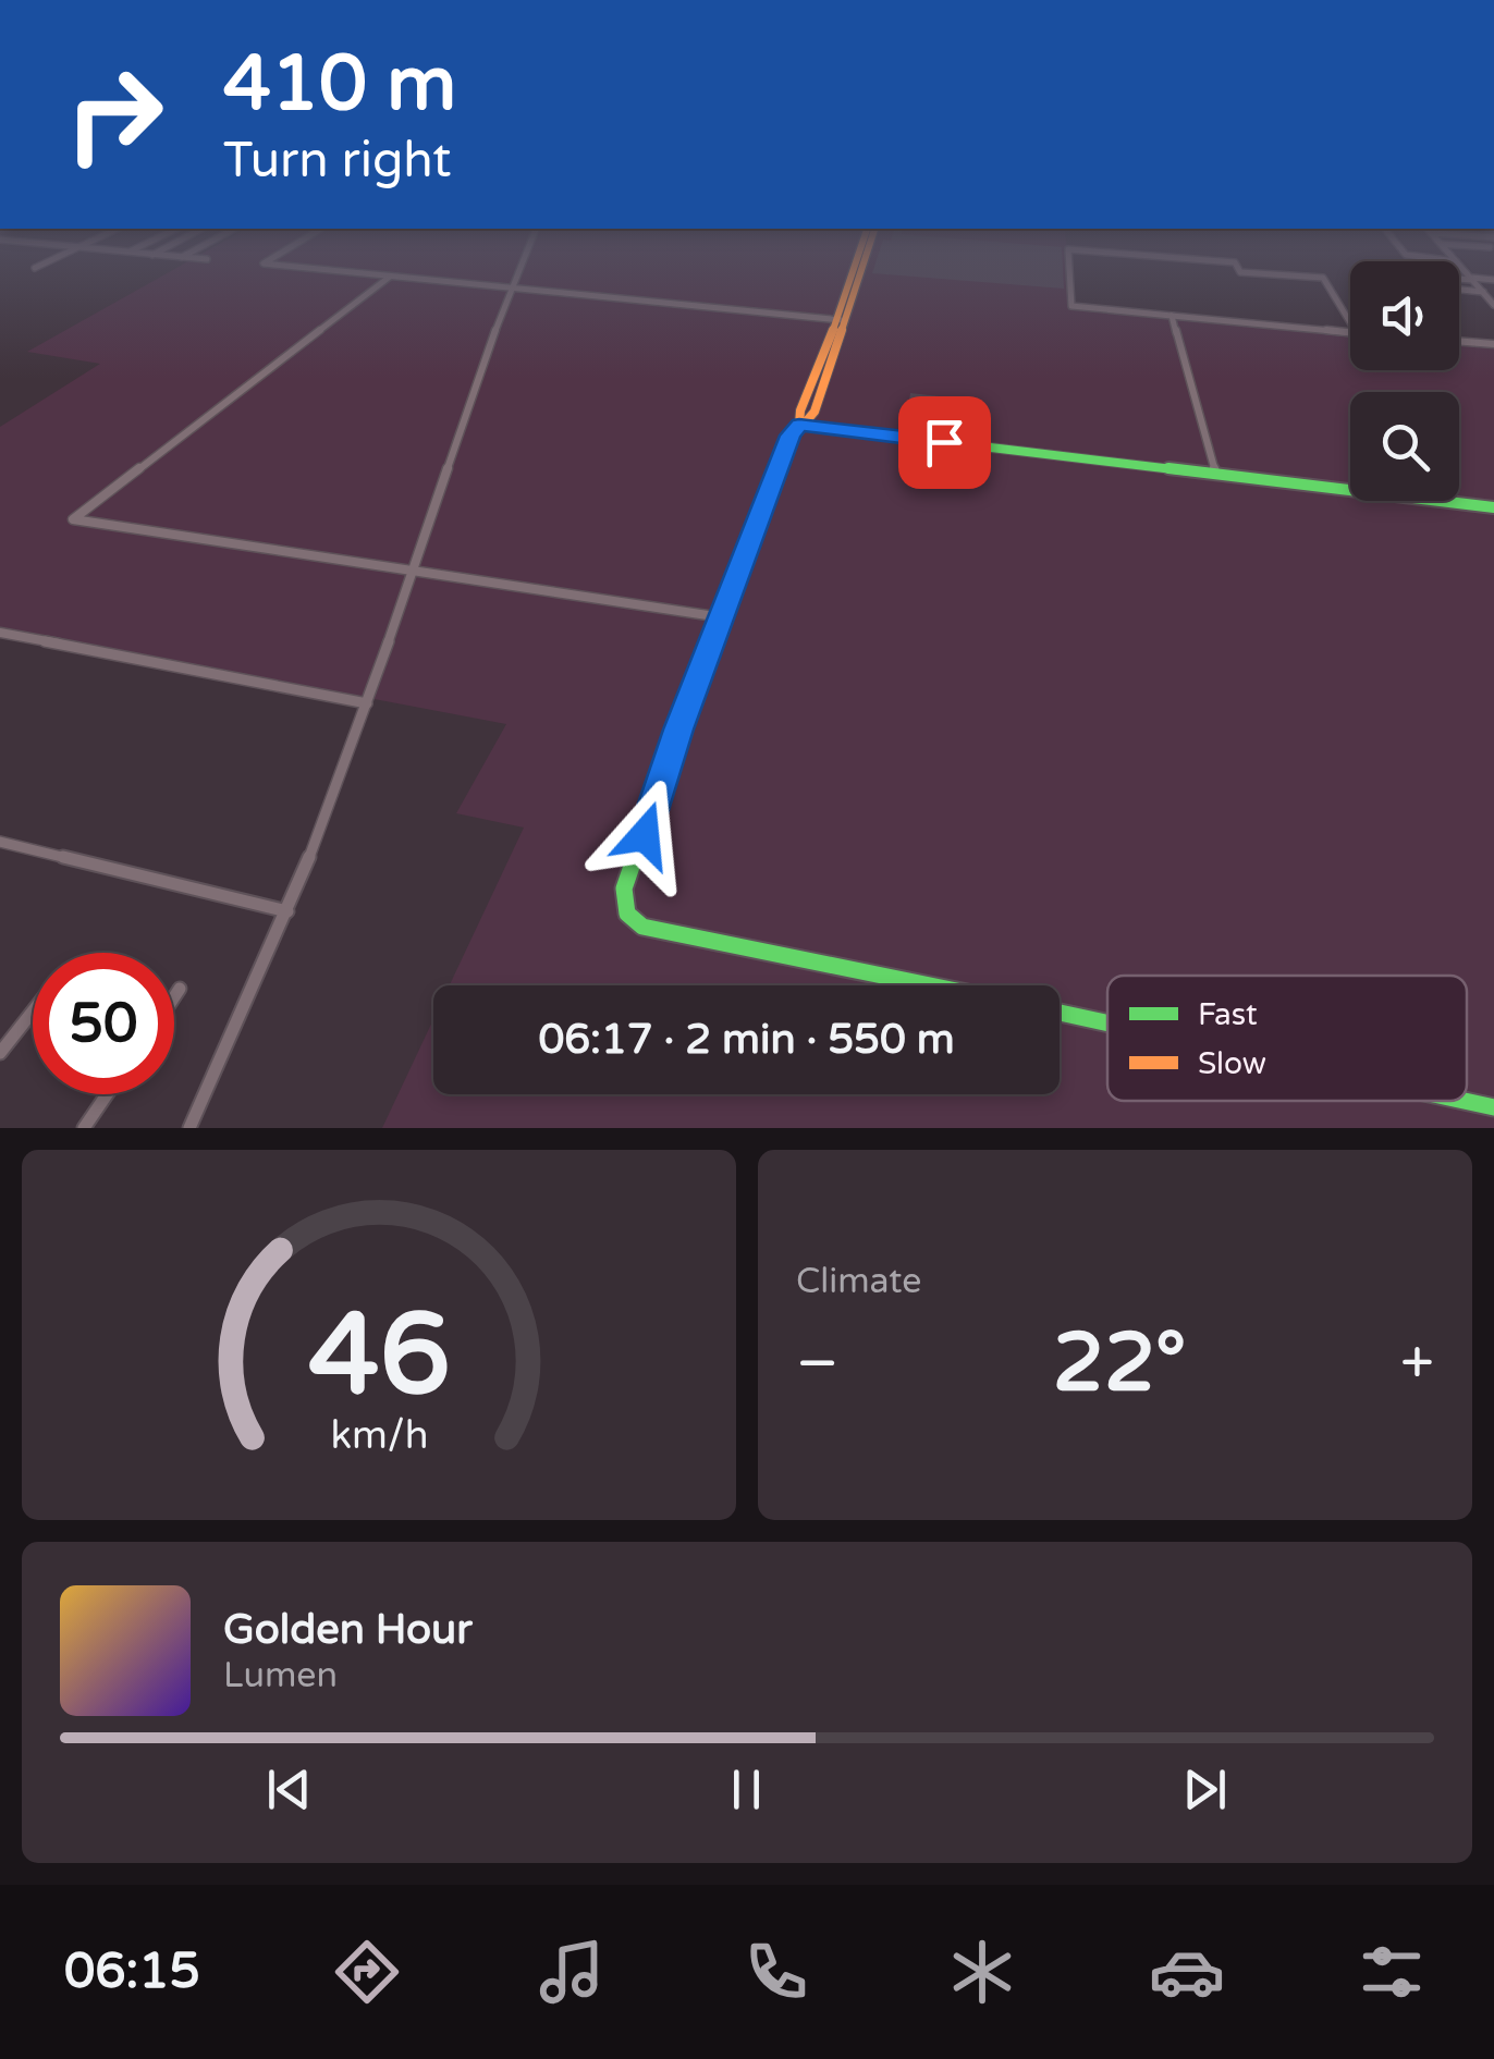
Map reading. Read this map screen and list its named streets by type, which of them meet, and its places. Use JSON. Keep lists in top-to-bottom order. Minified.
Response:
{"legend":["Fast","Slow"],"page":{"turn":["410 m","Turn right"],"limit":"50","trip":"06:17 · 2 min · 550 m","tile":"Climate","heat":["−","22°","+"],"song":["Golden Hour","Lumen"],"tabs":"06:15","gauge":["46","km/h"]}}
